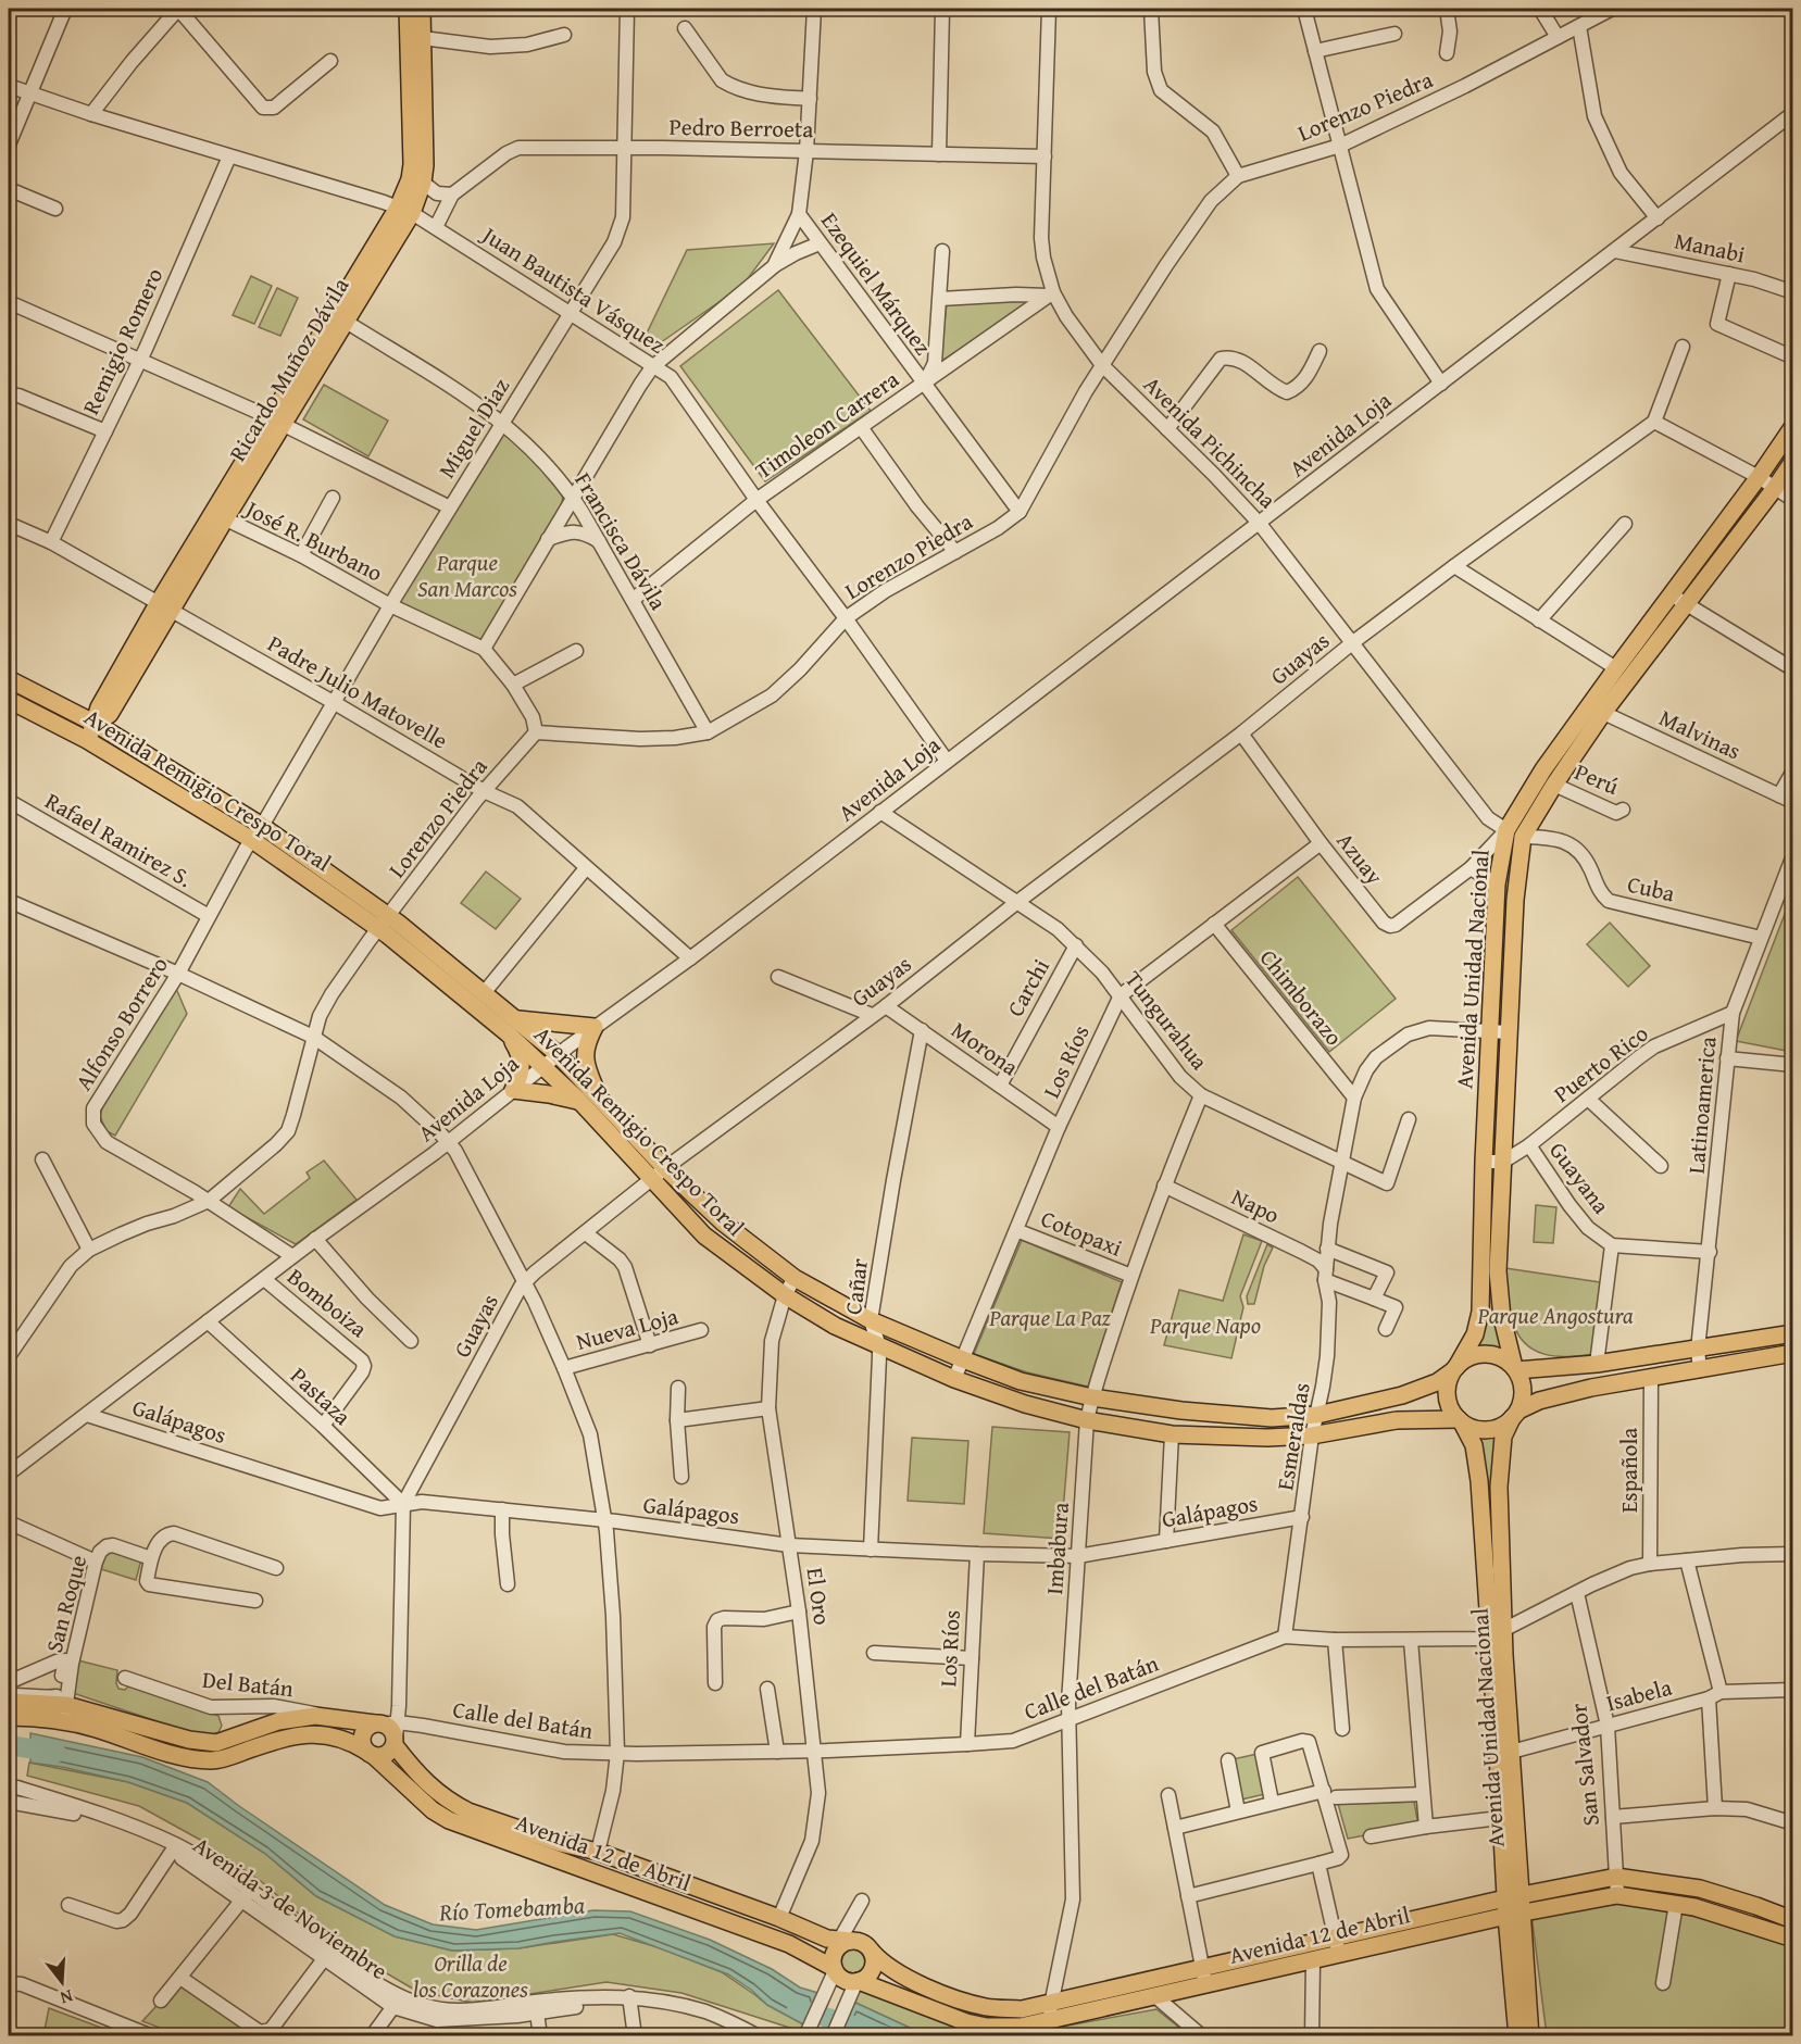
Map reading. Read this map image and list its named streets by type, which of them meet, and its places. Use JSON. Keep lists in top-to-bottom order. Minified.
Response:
{"streets":{"main road":["Ricardo Muñoz Dávila","Avenida Pichincha","Avenida Remigio Crespo Toral","Avenida Unidad Nacional","Avenida 12 de Abril"],"street":["Lorenzo Piedra","Pedro Berroeta","Manabi","Ezequiel Márquez","Juan Bautista Vásquez","Remigio Romero","Timoleon Carrera","Miguel Diaz","Avenida Loja","José R. Burbano","Francisca Dávila","Guayas","Padre Julio Matovelle","Malvinas","Perú","Rafael Ramirez S.","Azuay","Cuba","Carchi","Chimborazo","Tungurahua","Alfonso Borrero","Morona","Los Ríos","Puerto Rico","Latinoamerica","Guayana","Napo","Cotopaxi","Cañar","Bomboiza","Nueva Loja","Pastaza","Galápagos","Esmeraldas","Española","Imbabura","El Oro","San Roque","Del Batán","Calle del Batán","Isabela","San Salvador","Avenida 3 de Noviembre"]},"crossings":[["Lorenzo Piedra","Ezequiel Márquez"],["Lorenzo Piedra","Juan Bautista Vásquez"],["Lorenzo Piedra","Avenida Pichincha"],["Lorenzo Piedra","José R. Burbano"],["Lorenzo Piedra","Francisca Dávila"],["Lorenzo Piedra","Padre Julio Matovelle"],["Lorenzo Piedra","Avenida Remigio Crespo Toral"],["Lorenzo Piedra","Alfonso Borrero"],["Pedro Berroeta","Ezequiel Márquez"],["Pedro Berroeta","Juan Bautista Vásquez"],["Pedro Berroeta","Miguel Diaz"],["Pedro Berroeta","Avenida Pichincha"],["Manabi","Avenida Loja"],["Ezequiel Márquez","Timoleon Carrera"],["Juan Bautista Vásquez","Remigio Romero"],["Juan Bautista Vásquez","Ricardo Muñoz Dávila"],["Juan Bautista Vásquez","Timoleon Carrera"],["Juan Bautista Vásquez","Miguel Diaz"],["Juan Bautista Vásquez","Avenida Loja"],["Remigio Romero","Padre Julio Matovelle"],["Ricardo Muñoz Dávila","José R. Burbano"],["Ricardo Muñoz Dávila","Francisca Dávila"],["Ricardo Muñoz Dávila","Padre Julio Matovelle"],["Ricardo Muñoz Dávila","Avenida Remigio Crespo Toral"],["Timoleon Carrera","Avenida Pichincha"],["Timoleon Carrera","Francisca Dávila"],["Miguel Diaz","José R. Burbano"],["Miguel Diaz","Francisca Dávila"],["Miguel Diaz","Padre Julio Matovelle"],["Miguel Diaz","Avenida Remigio Crespo Toral"],["Miguel Diaz","Alfonso Borrero"],["Avenida Loja","Avenida Pichincha"],["Avenida Loja","Padre Julio Matovelle"],["Avenida Loja","Avenida Remigio Crespo Toral"],["Avenida Loja","Tungurahua"],["Avenida Loja","Alfonso Borrero"],["Avenida Loja","Bomboiza"],["Avenida Loja","Pastaza"],["Avenida Loja","Galápagos"],["Avenida Pichincha","Guayas"],["Avenida Pichincha","Azuay"],["Avenida Pichincha","Cuba"],["Avenida Pichincha","Avenida Unidad Nacional"],["Guayas","Avenida Remigio Crespo Toral"],["Guayas","Azuay"],["Guayas","Tungurahua"],["Guayas","Morona"],["Guayas","Pastaza"],["Guayas","Galápagos"],["Guayas","Calle del Batán"],["Guayas","Avenida 12 de Abril"],["Malvinas","Avenida Unidad Nacional"],["Perú","Avenida Unidad Nacional"],["Avenida Remigio Crespo Toral","Avenida Unidad Nacional"],["Avenida Remigio Crespo Toral","Alfonso Borrero"],["Avenida Remigio Crespo Toral","Los Ríos"],["Avenida Remigio Crespo Toral","Cañar"],["Avenida Remigio Crespo Toral","Esmeraldas"],["Avenida Remigio Crespo Toral","Imbabura"],["Avenida Remigio Crespo Toral","El Oro"],["Rafael Ramirez S.","Alfonso Borrero"],["Azuay","Avenida Unidad Nacional"],["Azuay","Los Ríos"],["Cuba","Avenida Unidad Nacional"],["Cuba","Latinoamerica"],["Avenida Unidad Nacional","Puerto Rico"],["Avenida Unidad Nacional","Esmeraldas"],["Avenida Unidad Nacional","Calle del Batán"],["Avenida Unidad Nacional","Isabela"],["Avenida Unidad Nacional","Avenida 12 de Abril"],["Carchi","Tungurahua"],["Carchi","Morona"],["Chimborazo","Los Ríos"],["Chimborazo","Esmeraldas"],["Tungurahua","Los Ríos"],["Tungurahua","Esmeraldas"],["Tungurahua","Imbabura"],["Morona","Los Ríos"],["Morona","Cañar"],["Los Ríos","Cotopaxi"],["Los Ríos","Galápagos"],["Los Ríos","Calle del Batán"],["Puerto Rico","Latinoamerica"],["Puerto Rico","Guayana"],["Latinoamerica","Guayana"],["Napo","Esmeraldas"],["Napo","Imbabura"],["Cotopaxi","Imbabura"],["Cañar","Galápagos"],["Bomboiza","Pastaza"],["Pastaza","Galápagos"],["Galápagos","Esmeraldas"],["Galápagos","Imbabura"],["Galápagos","El Oro"],["Esmeraldas","Calle del Batán"],["Española","Calle del Batán"],["Imbabura","Calle del Batán"],["Imbabura","Avenida 12 de Abril"],["El Oro","Calle del Batán"],["El Oro","Avenida 12 de Abril"],["San Roque","Avenida 12 de Abril"],["Del Batán","Avenida 12 de Abril"],["Calle del Batán","San Salvador"],["Calle del Batán","Avenida 12 de Abril"],["Isabela","San Salvador"],["San Salvador","Avenida 12 de Abril"]],"water":["Río Tomebamba"],"parks":["Parque San Marcos","Parque Angostura","Parque La Paz","Parque Napo","Orilla de los Corazones"],"north":"bottom"}
